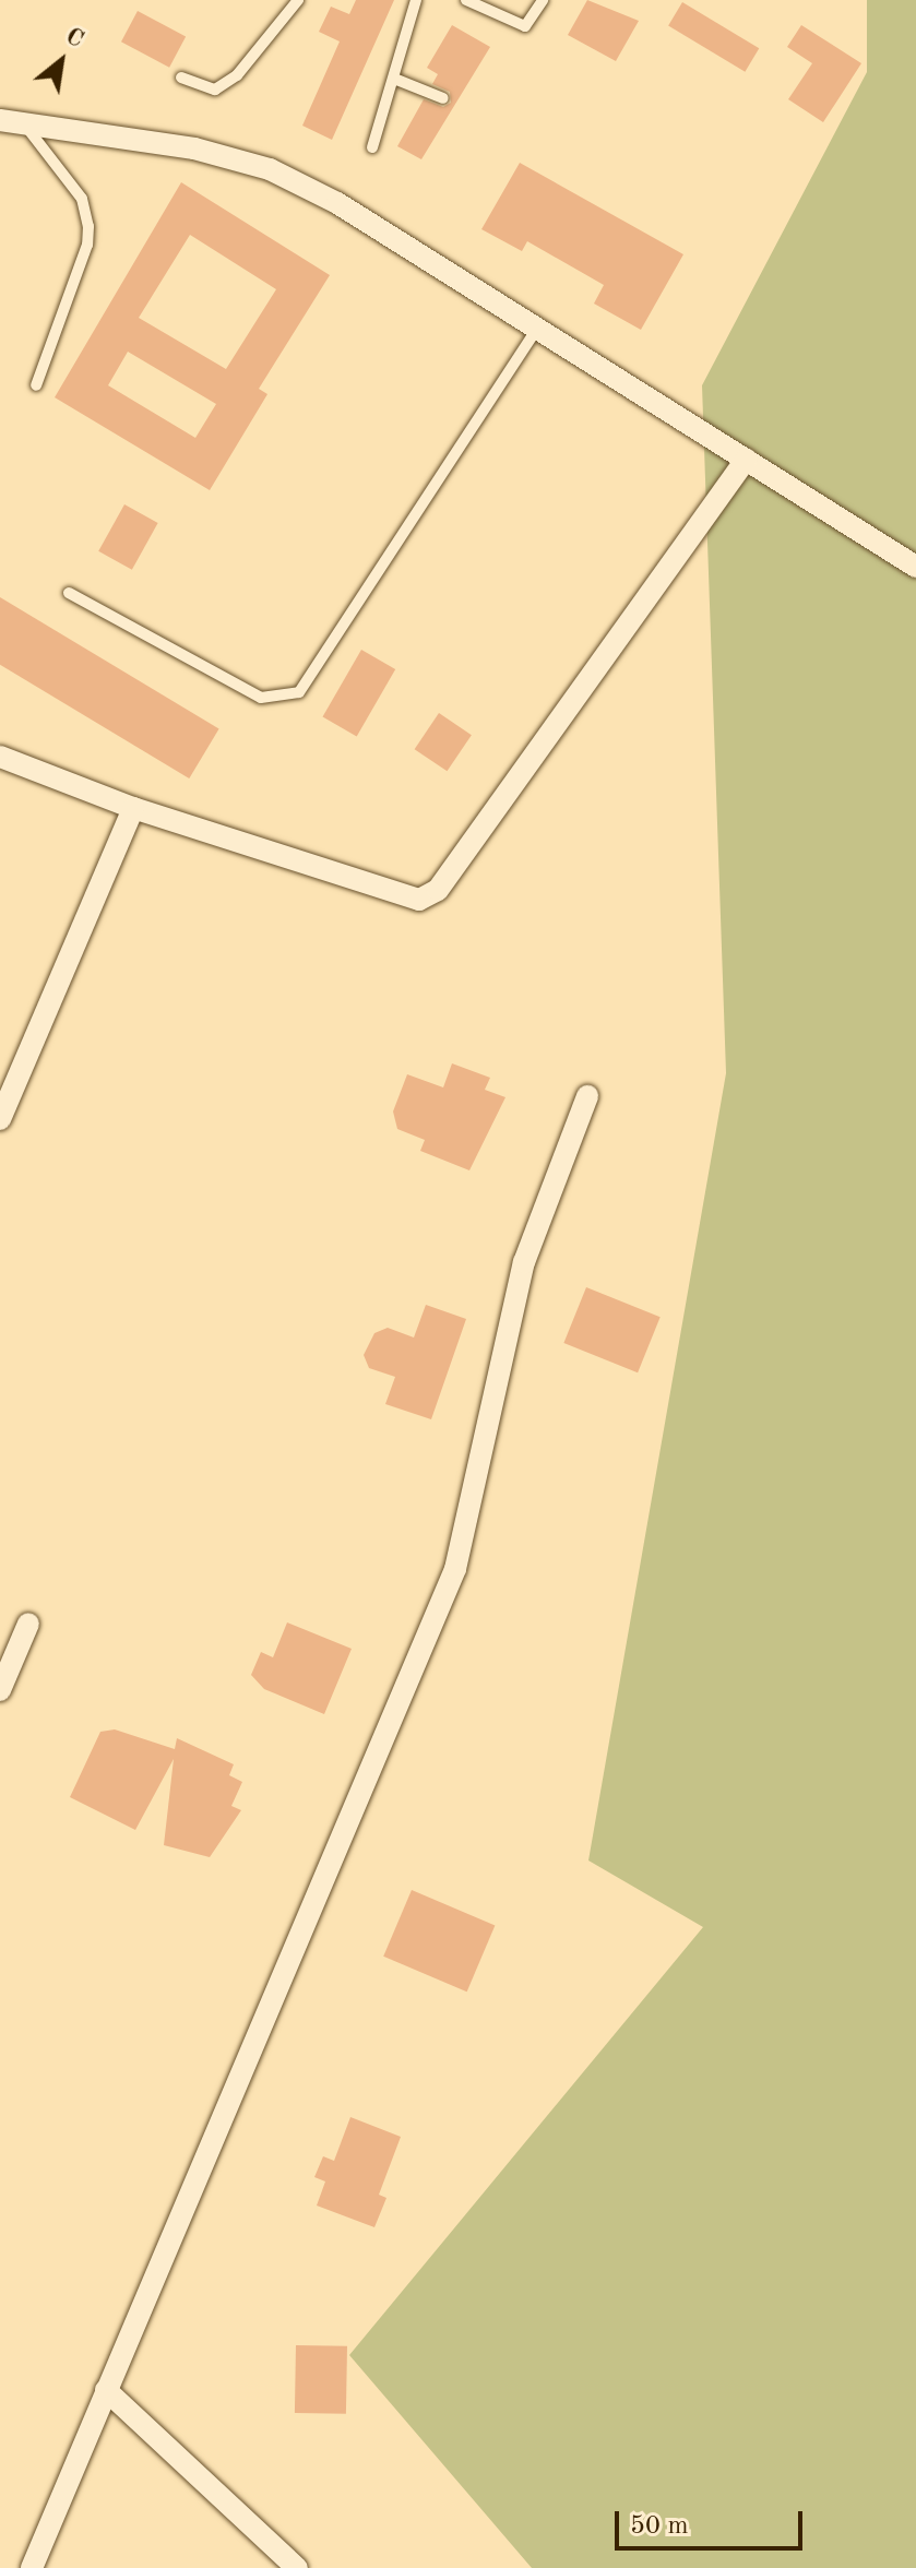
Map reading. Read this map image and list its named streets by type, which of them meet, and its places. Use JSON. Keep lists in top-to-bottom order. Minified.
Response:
{"scale_bar":"50 m","north":"top right"}
